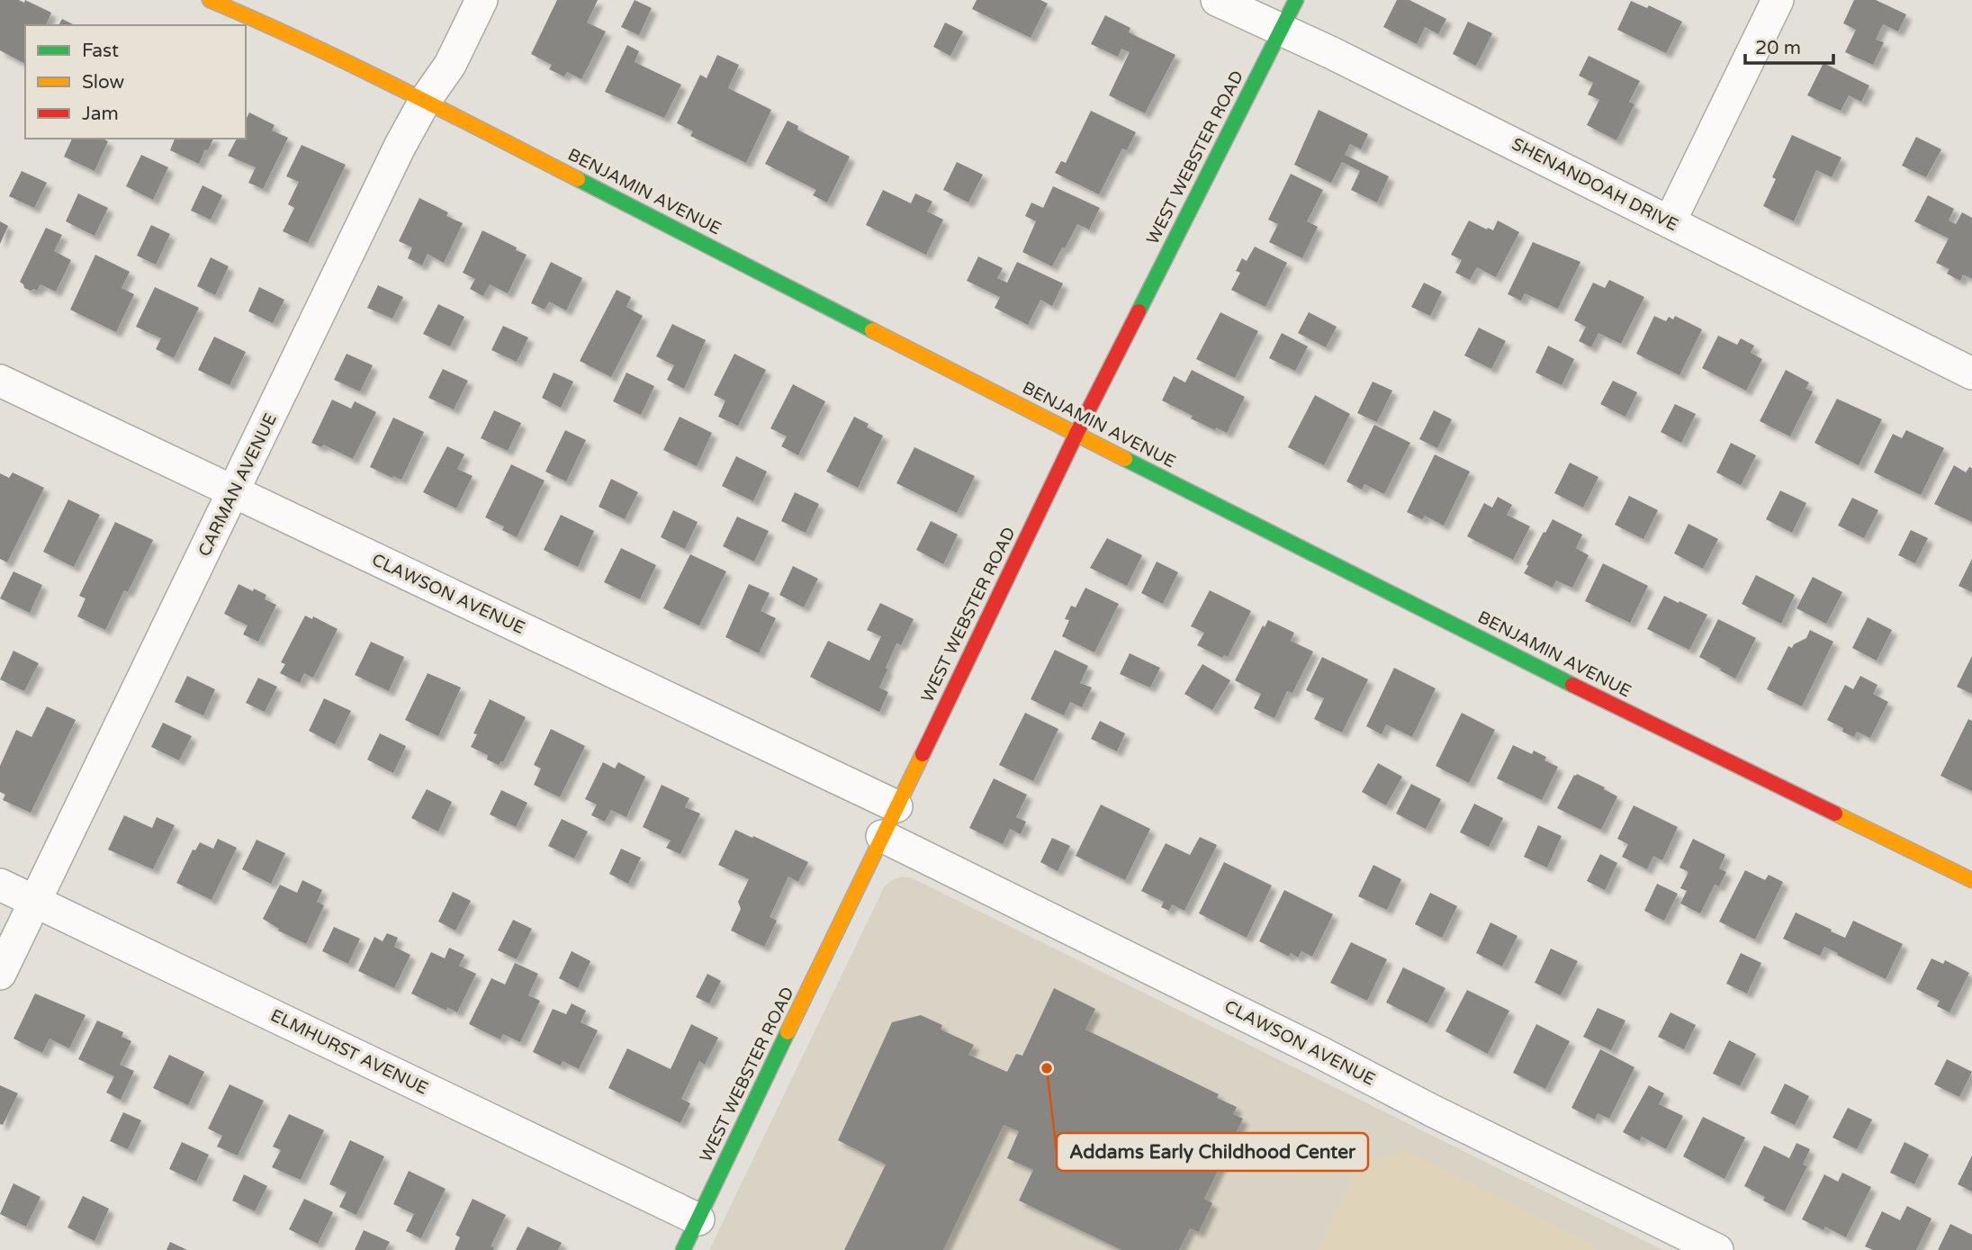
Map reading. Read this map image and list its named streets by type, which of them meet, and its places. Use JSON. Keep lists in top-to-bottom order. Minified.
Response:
{"streets":{"street":["WEST WEBSTER ROAD","SHENANDOAH DRIVE","BENJAMIN AVENUE","CARMAN AVENUE","CLAWSON AVENUE","ELMHURST AVENUE"]},"crossings":[["WEST WEBSTER ROAD","SHENANDOAH DRIVE"],["WEST WEBSTER ROAD","BENJAMIN AVENUE"],["WEST WEBSTER ROAD","CLAWSON AVENUE"],["WEST WEBSTER ROAD","ELMHURST AVENUE"],["BENJAMIN AVENUE","CARMAN AVENUE"],["CARMAN AVENUE","CLAWSON AVENUE"],["CARMAN AVENUE","ELMHURST AVENUE"]],"places":["Addams Early Childhood Center"],"legend":["Fast","Slow","Jam"],"scale_bar":"20 m"}
